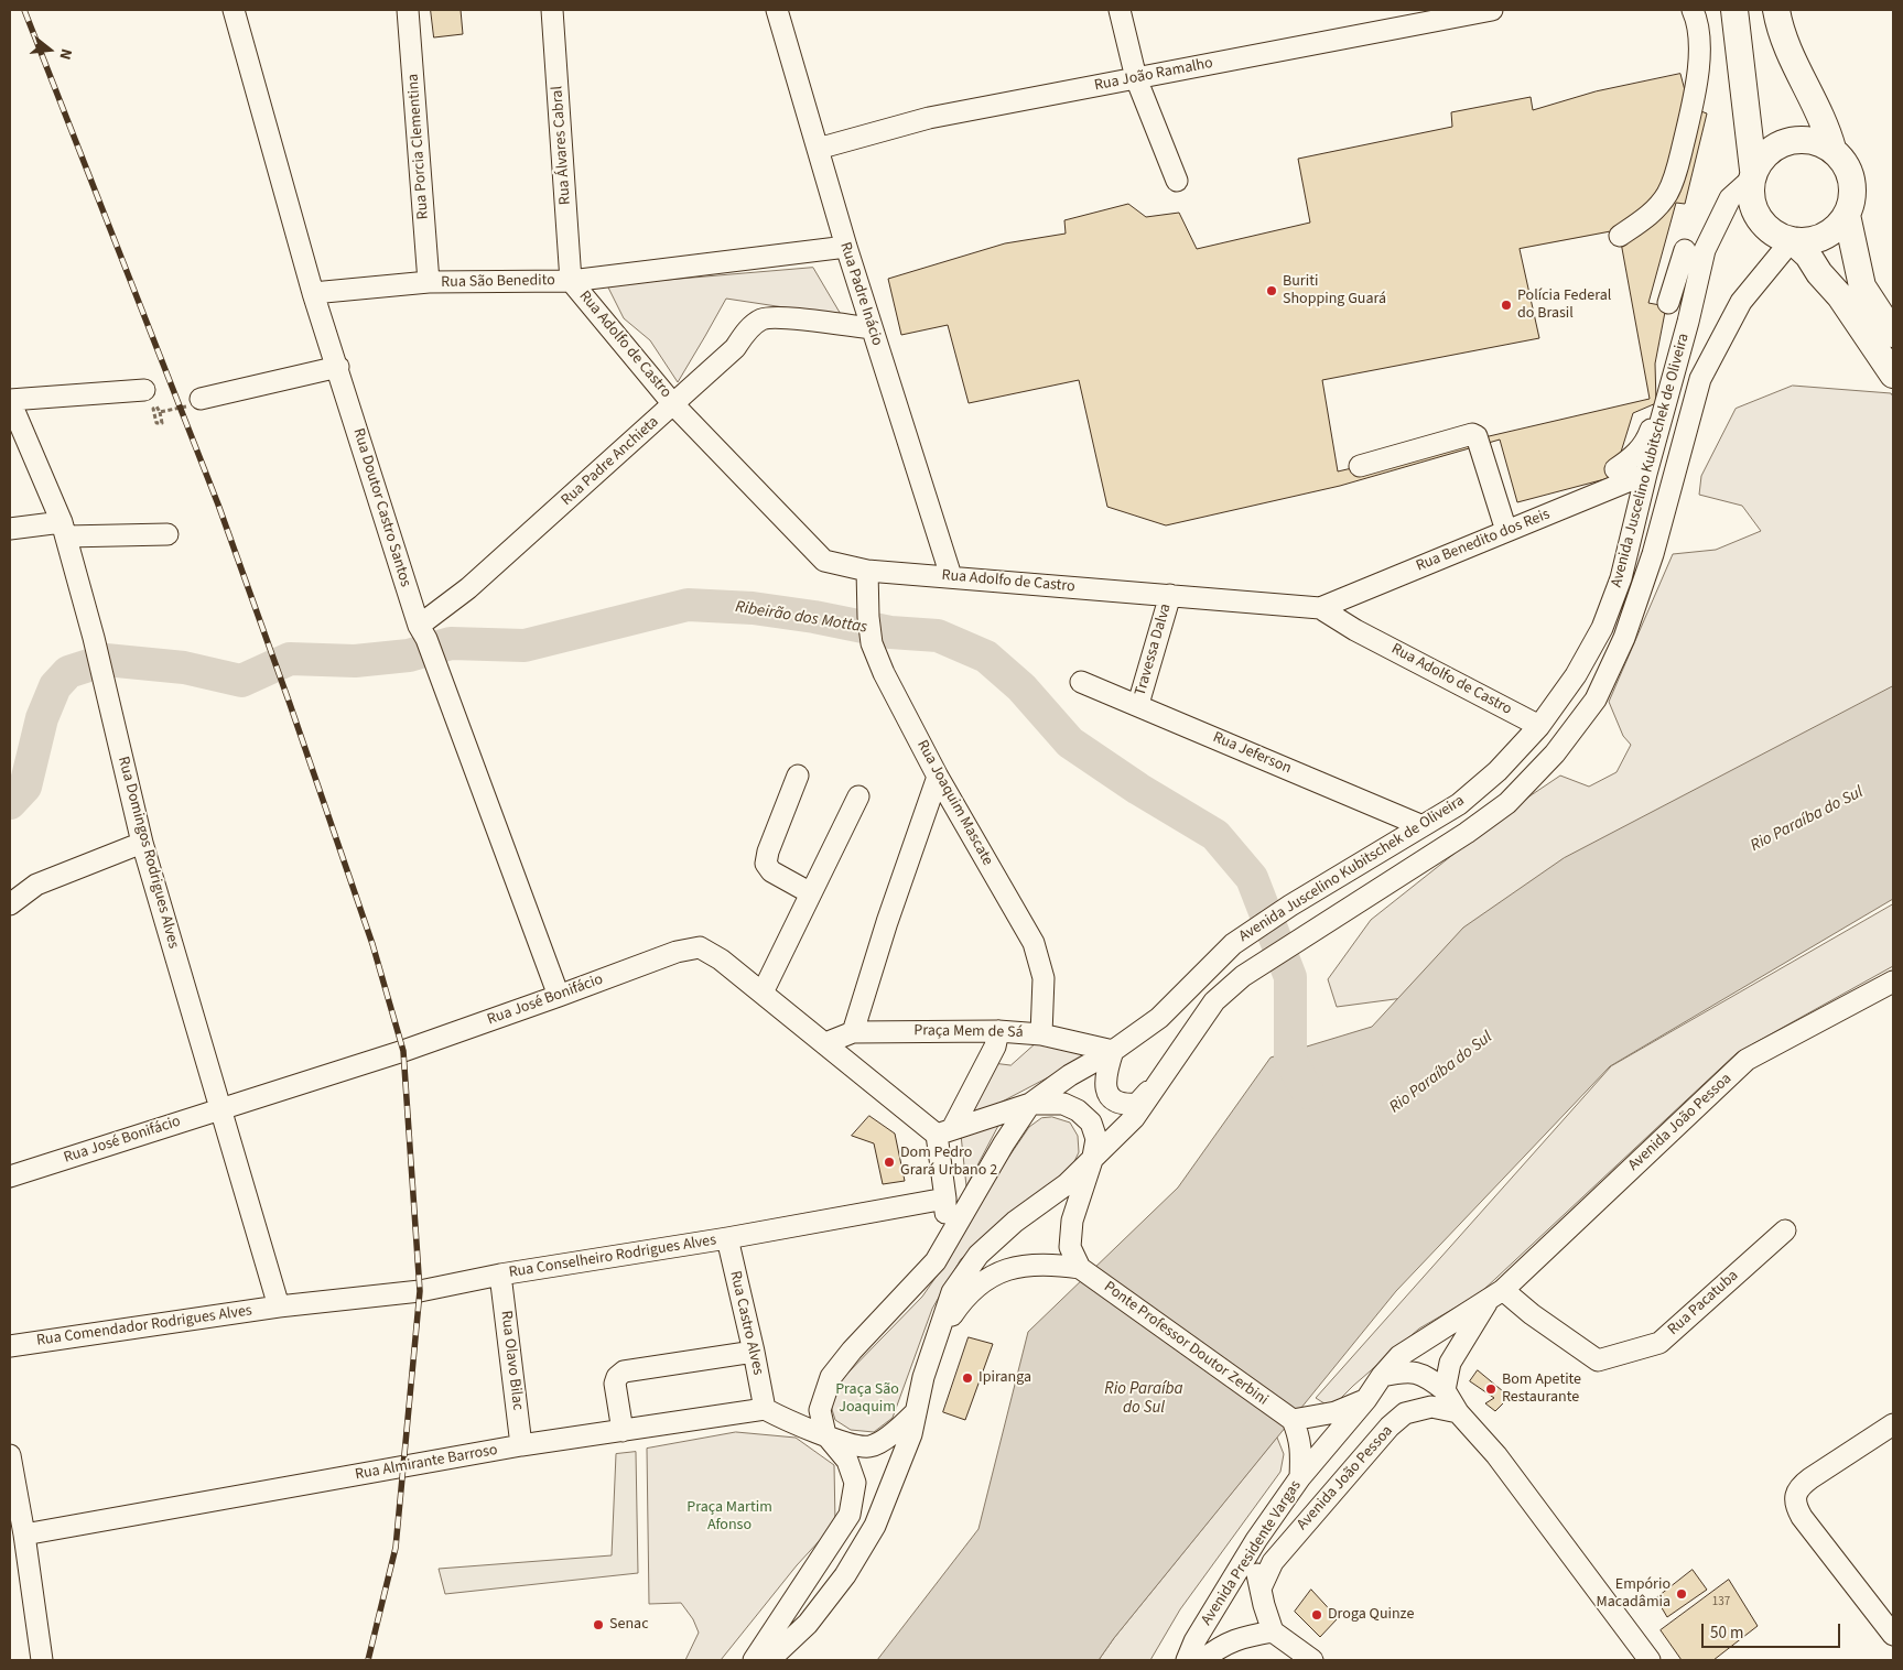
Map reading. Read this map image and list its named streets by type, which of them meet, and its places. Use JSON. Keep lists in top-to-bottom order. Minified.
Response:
{"streets":{"street":["Rua João Ramalho","Rua Álvares Cabral","Rua Porcia Clementina","Rua São Benedito","Rua Padre Inácio","Rua Adolfo de Castro","Avenida Juscelino Kubitschek de Oliveira","Rua Padre Anchieta","Rua Doutor Castro Santos","Rua Benedito dos Reis","Travessa Dalva","Rua Jeferson","Rua Joaquim Mascate","Rua Domingos Rodrigues Alves","Rua José Bonifácio","Praça Mem de Sá","Avenida João Pessoa","Rua Conselheiro Rodrigues Alves","Rua Pacatuba","Rua Castro Alves","Rua Comendador Rodrigues Alves","Ponte Professor Doutor Zerbini","Rua Olavo Bilac","Rua Almirante Barroso","Avenida Presidente Vargas"]},"crossings":[["Rua João Ramalho","Rua Padre Inácio"],["Rua Álvares Cabral","Rua São Benedito"],["Rua Álvares Cabral","Rua Adolfo de Castro"],["Rua Porcia Clementina","Rua São Benedito"],["Rua São Benedito","Rua Padre Inácio"],["Rua São Benedito","Rua Adolfo de Castro"],["Rua São Benedito","Rua Doutor Castro Santos"],["Rua Padre Inácio","Rua Adolfo de Castro"],["Rua Padre Inácio","Rua Padre Anchieta"],["Rua Adolfo de Castro","Avenida Juscelino Kubitschek de Oliveira"],["Rua Adolfo de Castro","Rua Padre Anchieta"],["Rua Adolfo de Castro","Rua Benedito dos Reis"],["Rua Adolfo de Castro","Travessa Dalva"],["Rua Adolfo de Castro","Rua Joaquim Mascate"],["Avenida Juscelino Kubitschek de Oliveira","Rua Benedito dos Reis"],["Avenida Juscelino Kubitschek de Oliveira","Rua Jeferson"],["Avenida Juscelino Kubitschek de Oliveira","Praça Mem de Sá"],["Rua Padre Anchieta","Rua Doutor Castro Santos"],["Rua Doutor Castro Santos","Rua José Bonifácio"],["Travessa Dalva","Rua Jeferson"],["Rua Joaquim Mascate","Praça Mem de Sá"],["Rua Domingos Rodrigues Alves","Rua José Bonifácio"],["Rua Domingos Rodrigues Alves","Rua Conselheiro Rodrigues Alves"],["Rua Domingos Rodrigues Alves","Rua Comendador Rodrigues Alves"],["Rua José Bonifácio","Praça Mem de Sá"],["Avenida João Pessoa","Rua Pacatuba"],["Avenida João Pessoa","Avenida Presidente Vargas"],["Rua Conselheiro Rodrigues Alves","Rua Castro Alves"],["Rua Conselheiro Rodrigues Alves","Rua Comendador Rodrigues Alves"],["Rua Conselheiro Rodrigues Alves","Rua Olavo Bilac"],["Rua Castro Alves","Rua Almirante Barroso"],["Rua Olavo Bilac","Rua Almirante Barroso"]],"water":["Ribeirão dos Mottas","Rio Paraíba do Sul"],"parks":["Praça São Joaquim","Praça Martim Afonso"],"places":["Buriti Shopping Guará","Polícia Federal do Brasil","Dom Pedro Grará Urbano 2","Ipiranga","Bom Apetite Restaurante","Empório Macadâmia","Droga Quinze","Senac"],"house_numbers":["137"],"scale_bar":"50 m","north":"right"}
